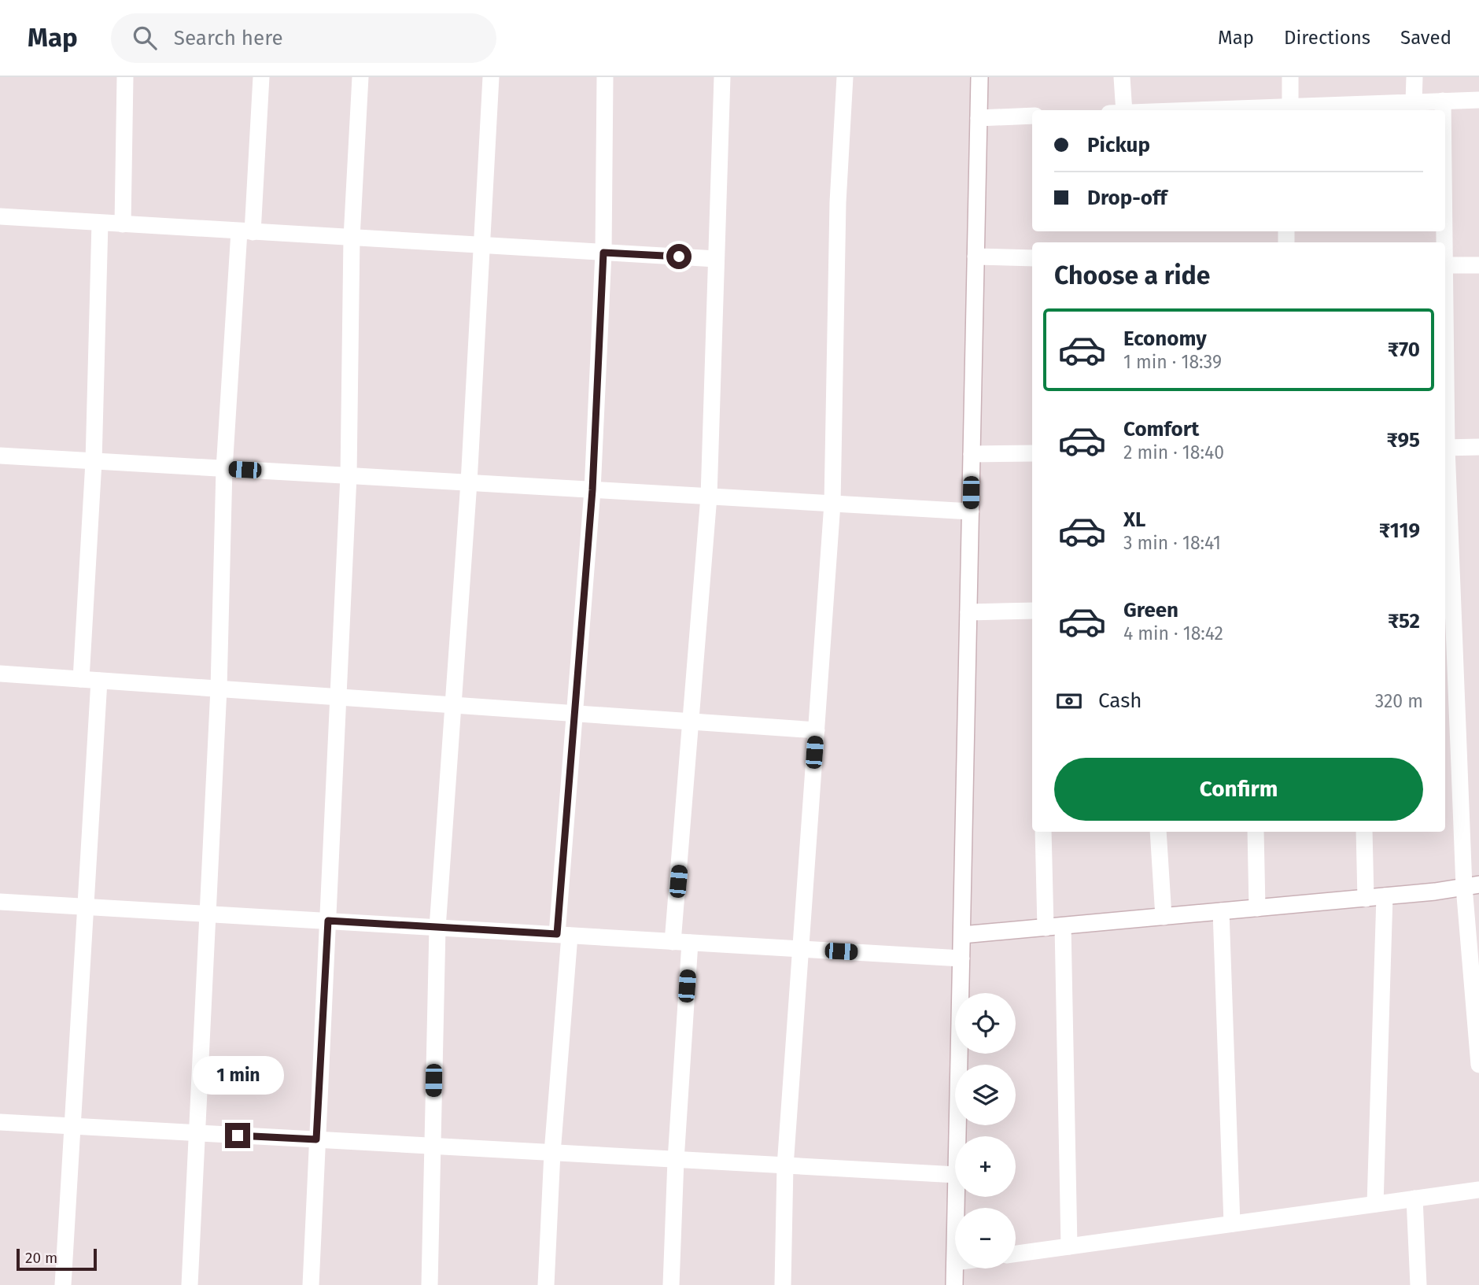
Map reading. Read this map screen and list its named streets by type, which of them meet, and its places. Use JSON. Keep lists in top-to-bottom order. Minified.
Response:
{"scale_bar":"20 m","page":{"header":"Map","search":"Search here","nav":["Map","Directions","Saved"],"banner":["Pickup","Drop-off"],"heading":"Choose a ride","list":[{"name":"Economy","note":"1 min · 18:39","value":"₹70"},{"name":"Comfort","note":"2 min · 18:40","value":"₹95"},{"name":"XL","note":"3 min · 18:41","value":"₹119"},{"name":"Green","note":"4 min · 18:42","value":"₹52"}],"pay":["Cash","320 m"],"buttons":"Confirm","map_buttons":["+","−"],"bubble":"1 min","scale":"20 m"}}
